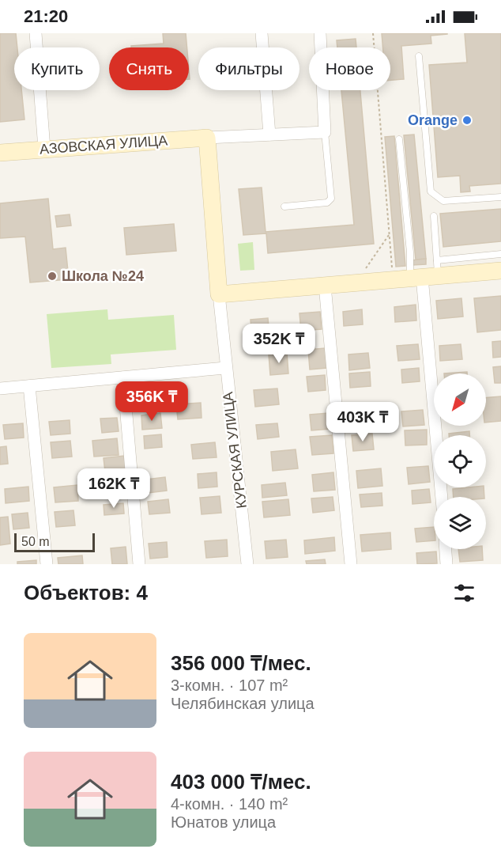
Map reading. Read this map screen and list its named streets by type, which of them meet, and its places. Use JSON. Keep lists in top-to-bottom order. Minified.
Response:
{"streets":{"street":["АЗОВСКАЯ УЛИЦА","КУРСКАЯ УЛИЦА"]},"crossings":[["АЗОВСКАЯ УЛИЦА","КУРСКАЯ УЛИЦА"]],"places":["Orange","Школа №24"],"scale_bar":"50 m","north":"bottom left","page":{"status":"21:20","chip":["Купить","Снять","Фильтры","Новое"],"price":["352K ₸","356K ₸","403K ₸","162K ₸"],"scale":"50 m","heading":"Объектов: 4","list":[{"name":"356 000 ₸/мес.","note":"3-комн. · 107 m² · Челябинская улица"},{"name":"403 000 ₸/мес.","note":"4-комн. · 140 m² · Юнатов улица"}]}}
